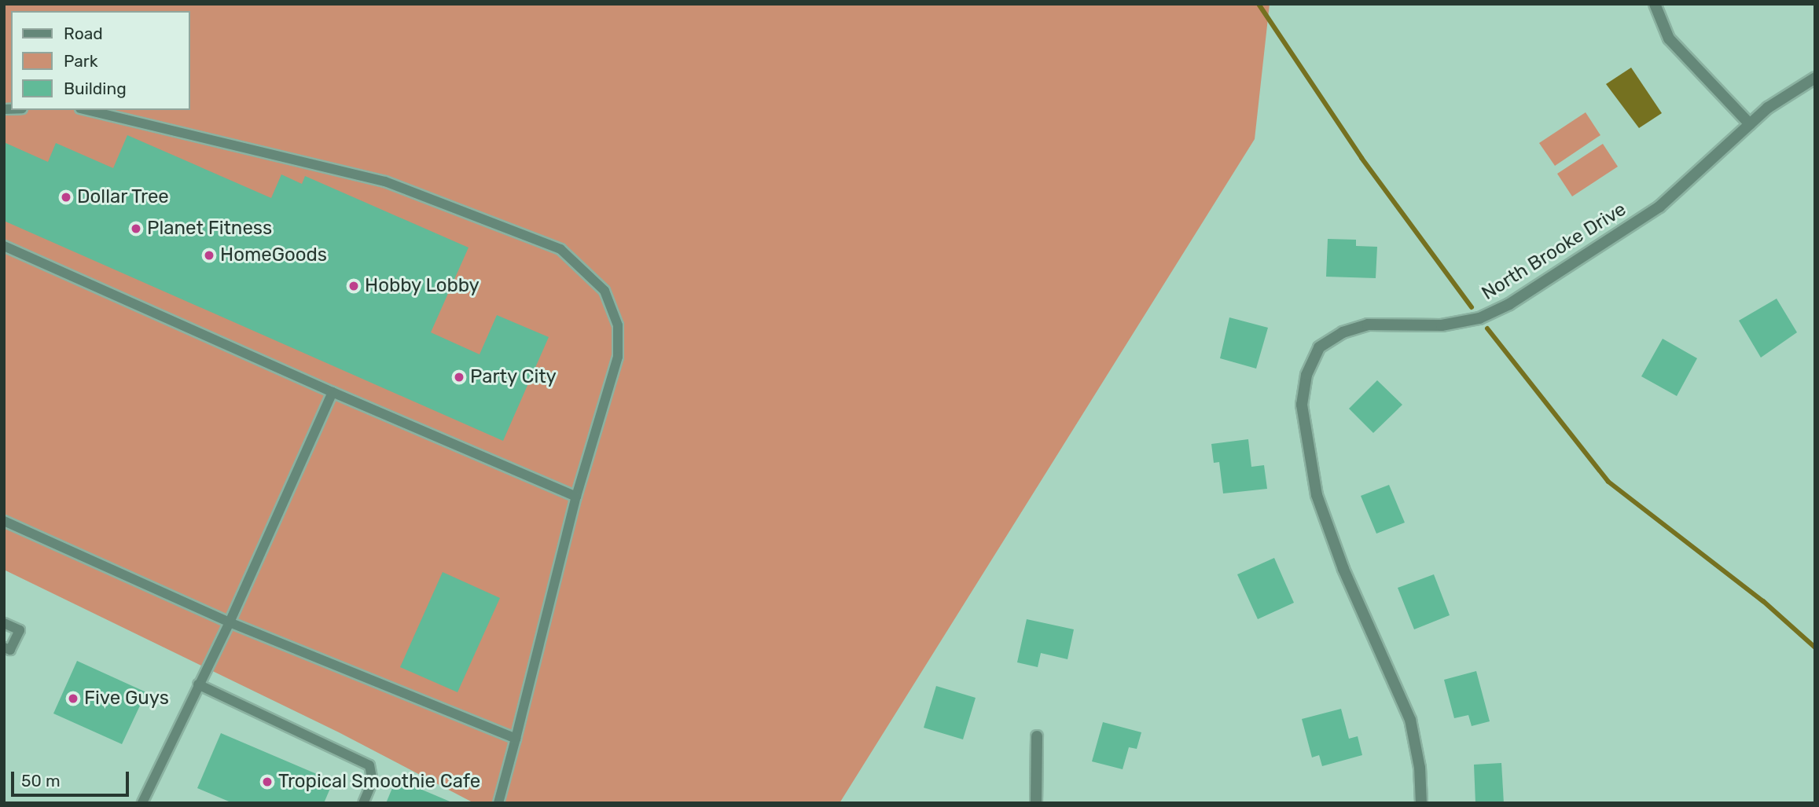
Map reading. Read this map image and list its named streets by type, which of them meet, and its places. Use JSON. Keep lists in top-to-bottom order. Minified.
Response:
{"streets":{"street":["North Brooke Drive"]},"places":["Dollar Tree","Planet Fitness","HomeGoods","Hobby Lobby","Party City","Five Guys","Tropical Smoothie Cafe"],"legend":["Road","Park","Building"],"scale_bar":"50 m"}
